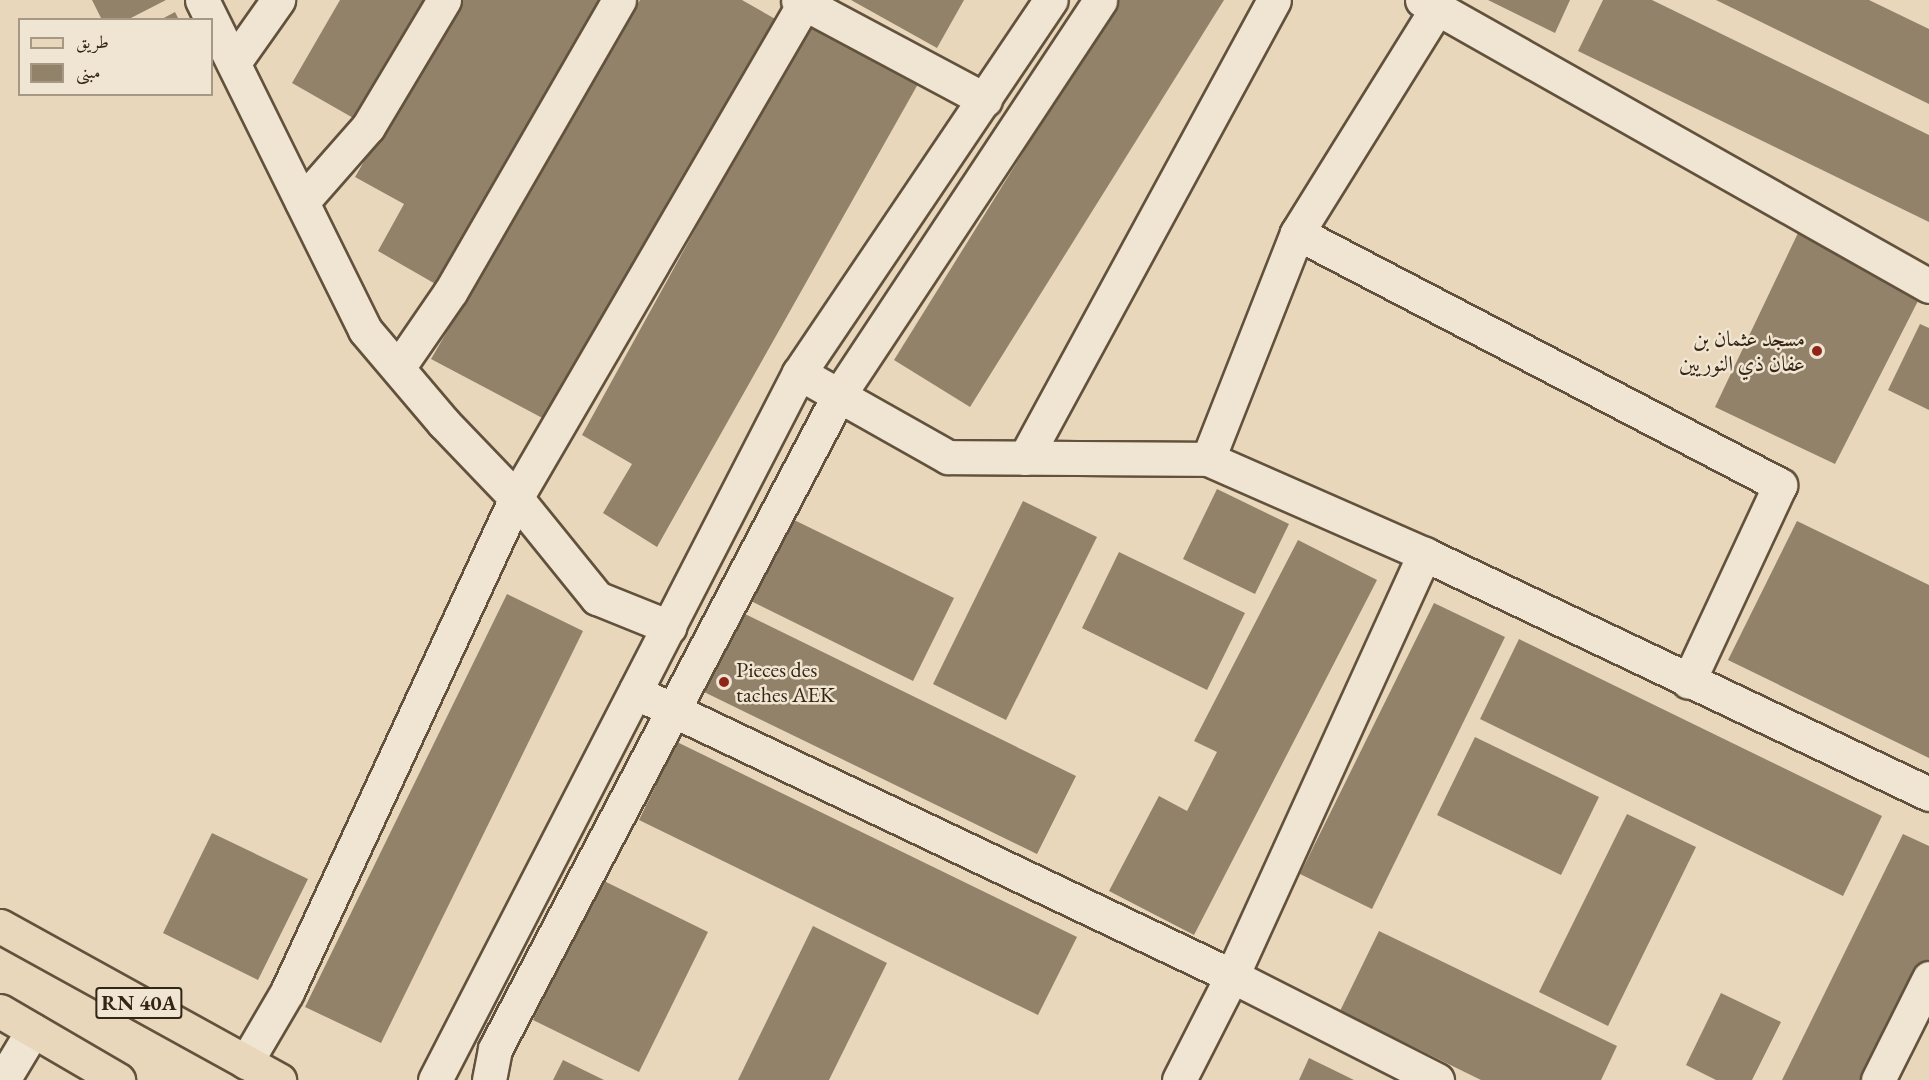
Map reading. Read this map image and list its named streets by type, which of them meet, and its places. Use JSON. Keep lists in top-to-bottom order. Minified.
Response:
{"streets":{"main road":["RN 40A"]},"places":["مسجد عثمان بن عفان ذي النوريين","Pieces des taches AEK"],"legend":["طريق","مبنى"]}
